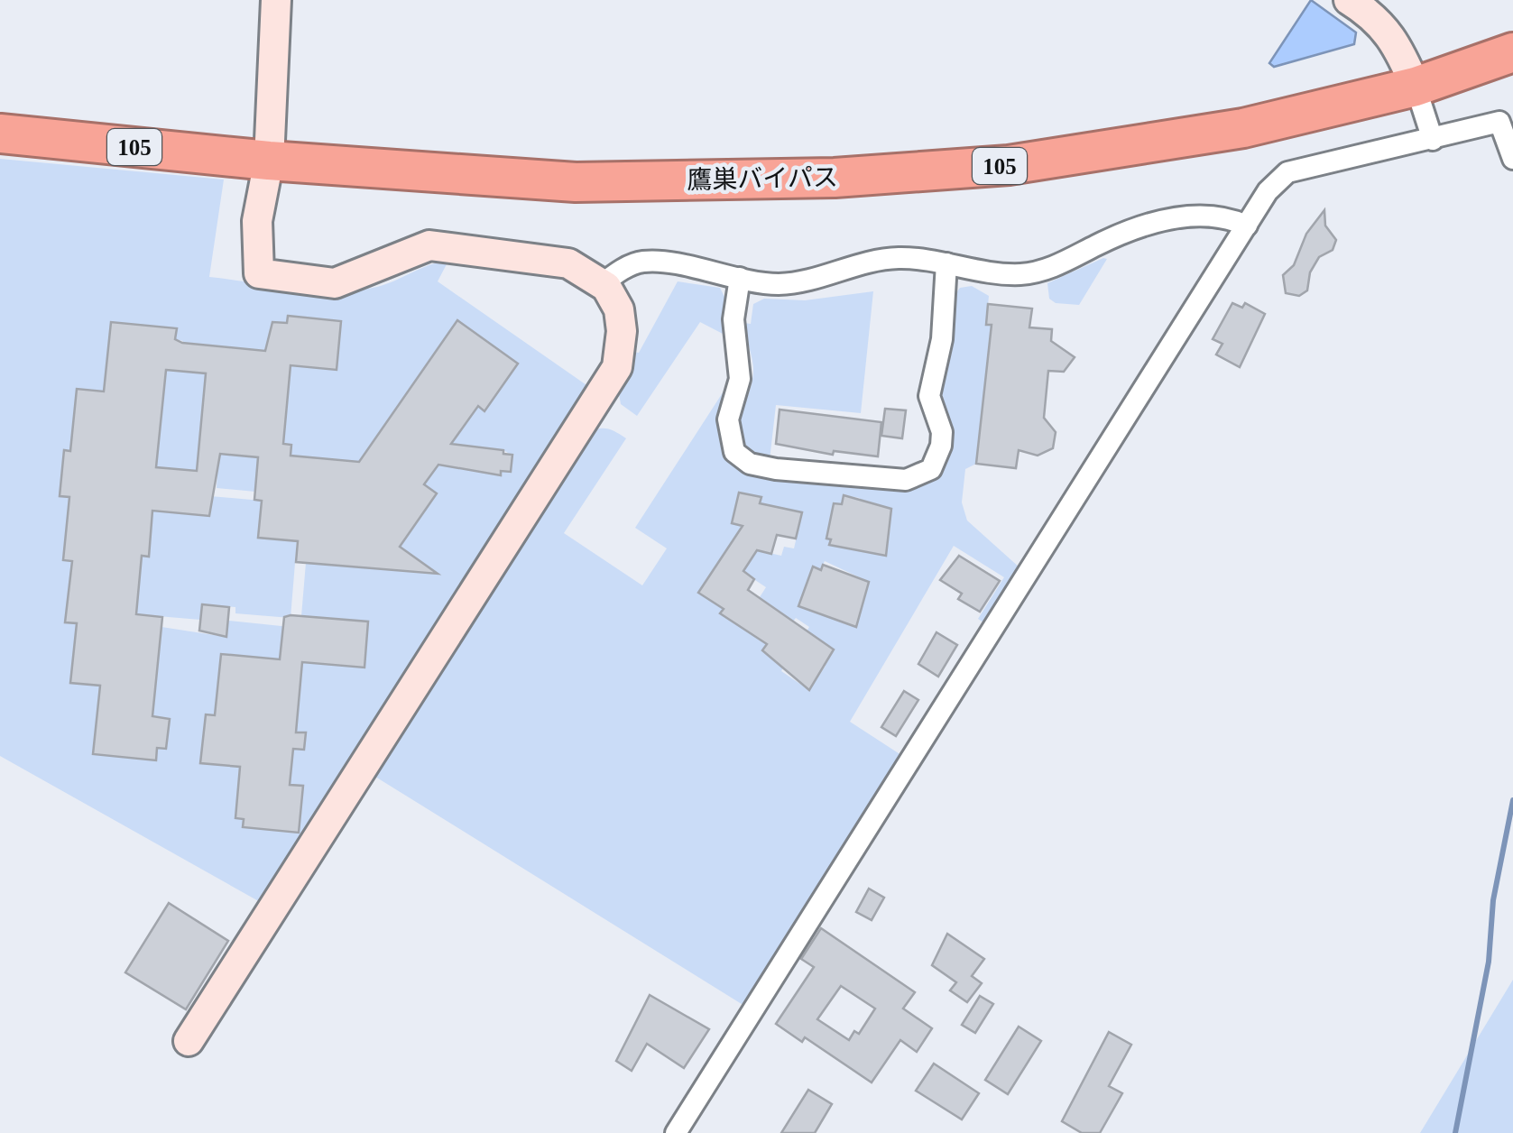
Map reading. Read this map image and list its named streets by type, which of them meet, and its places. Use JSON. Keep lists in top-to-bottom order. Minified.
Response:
{"streets":{"highway":["105","鷹巣バイパス"]}}
